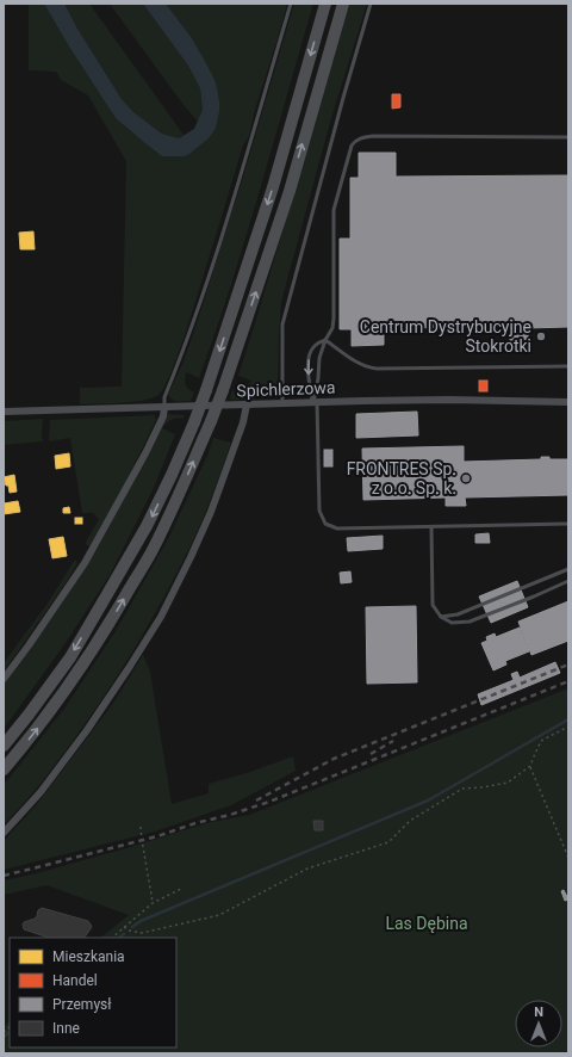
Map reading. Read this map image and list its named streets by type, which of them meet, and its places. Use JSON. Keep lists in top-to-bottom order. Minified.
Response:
{"streets":{"street":["Spichlerzowa"]},"parks":["Las Dębina"],"places":["Centrum Dystrybucyjne Stokrotki","FRONTRES Sp. z o.o. Sp. k."],"legend":["Mieszkania","Handel","Przemysł","Inne"],"north":"top"}
